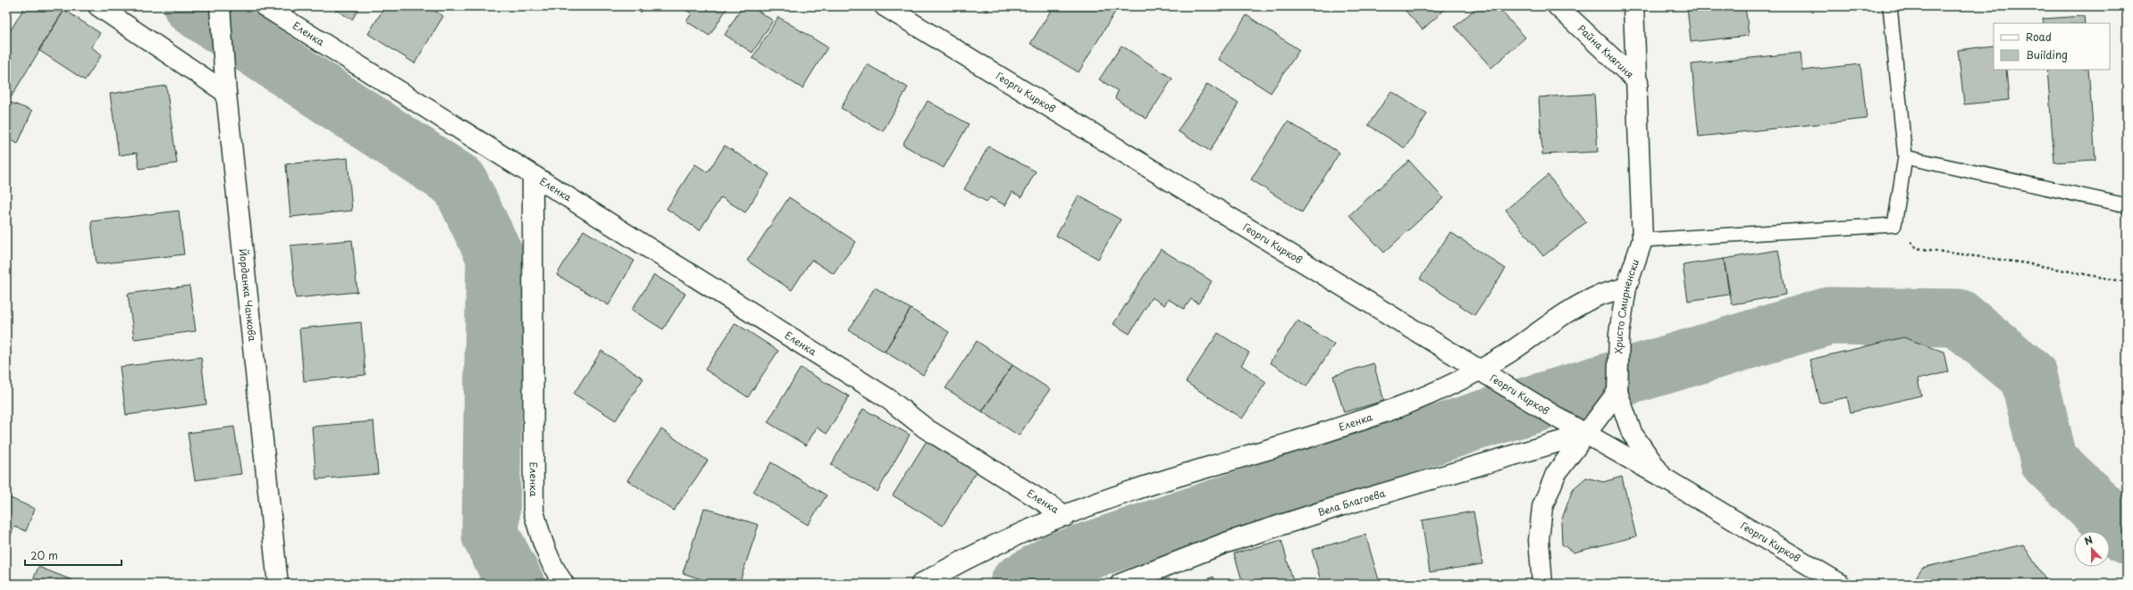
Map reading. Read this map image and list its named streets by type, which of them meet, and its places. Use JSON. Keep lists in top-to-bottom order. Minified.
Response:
{"streets":{"street":["Еленка","Райна Княгиня","Георги Кирков","Йорданка Чанкова","Христо Смирненски","Вела Благоева"]},"crossings":[["Еленка","Георги Кирков"],["Еленка","Христо Смирненски"],["Райна Княгиня","Христо Смирненски"],["Георги Кирков","Христо Смирненски"],["Георги Кирков","Вела Благоева"]],"legend":["Road","Building"],"scale_bar":"20 m","north":"top"}
